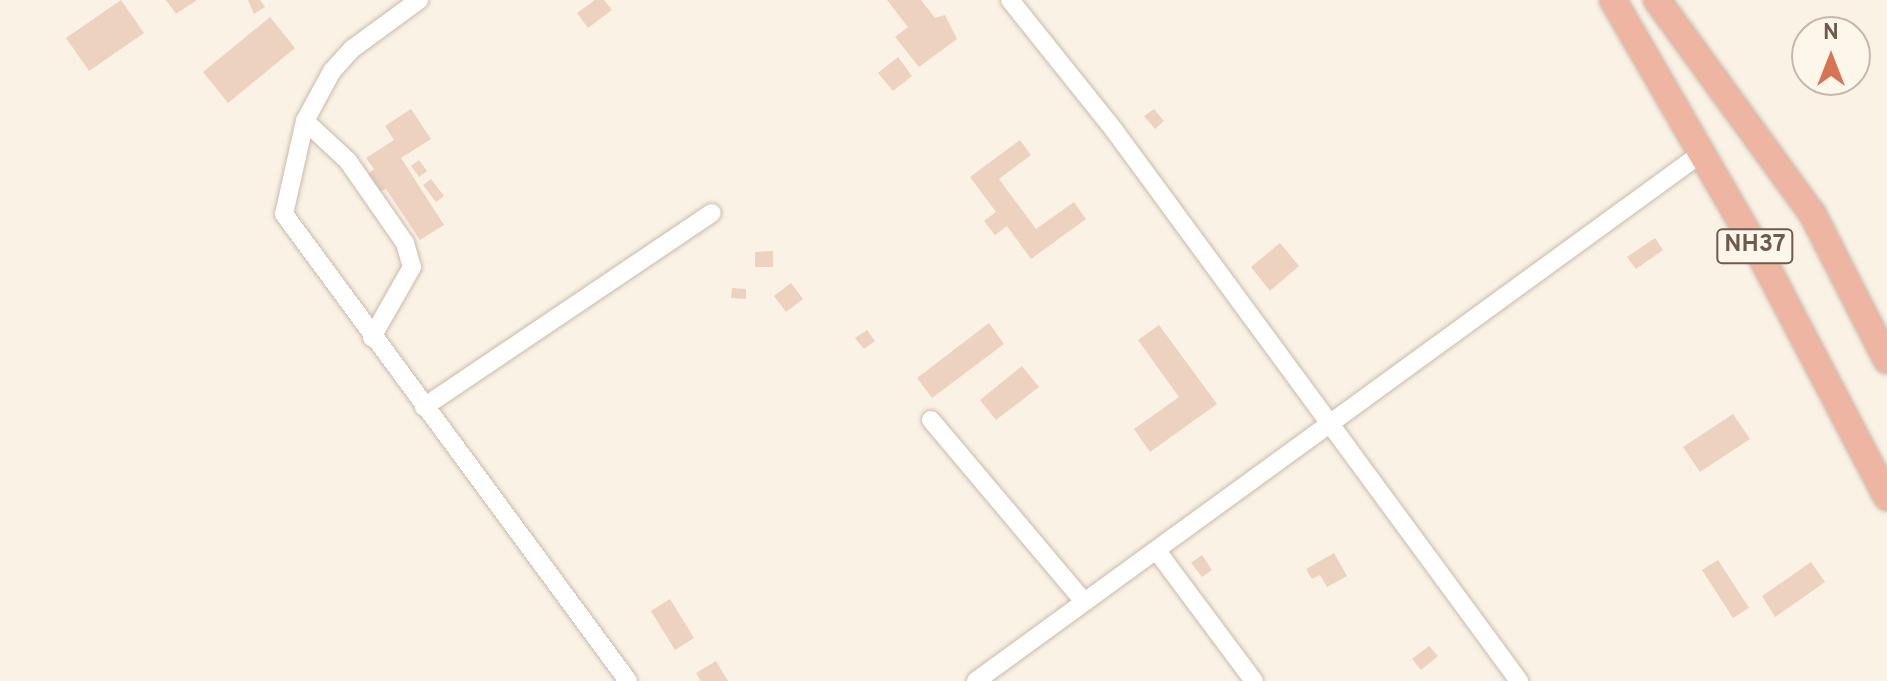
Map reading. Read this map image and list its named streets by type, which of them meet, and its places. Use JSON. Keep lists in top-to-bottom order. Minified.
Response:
{"streets":{"highway":["NH37"]},"north":"top"}
